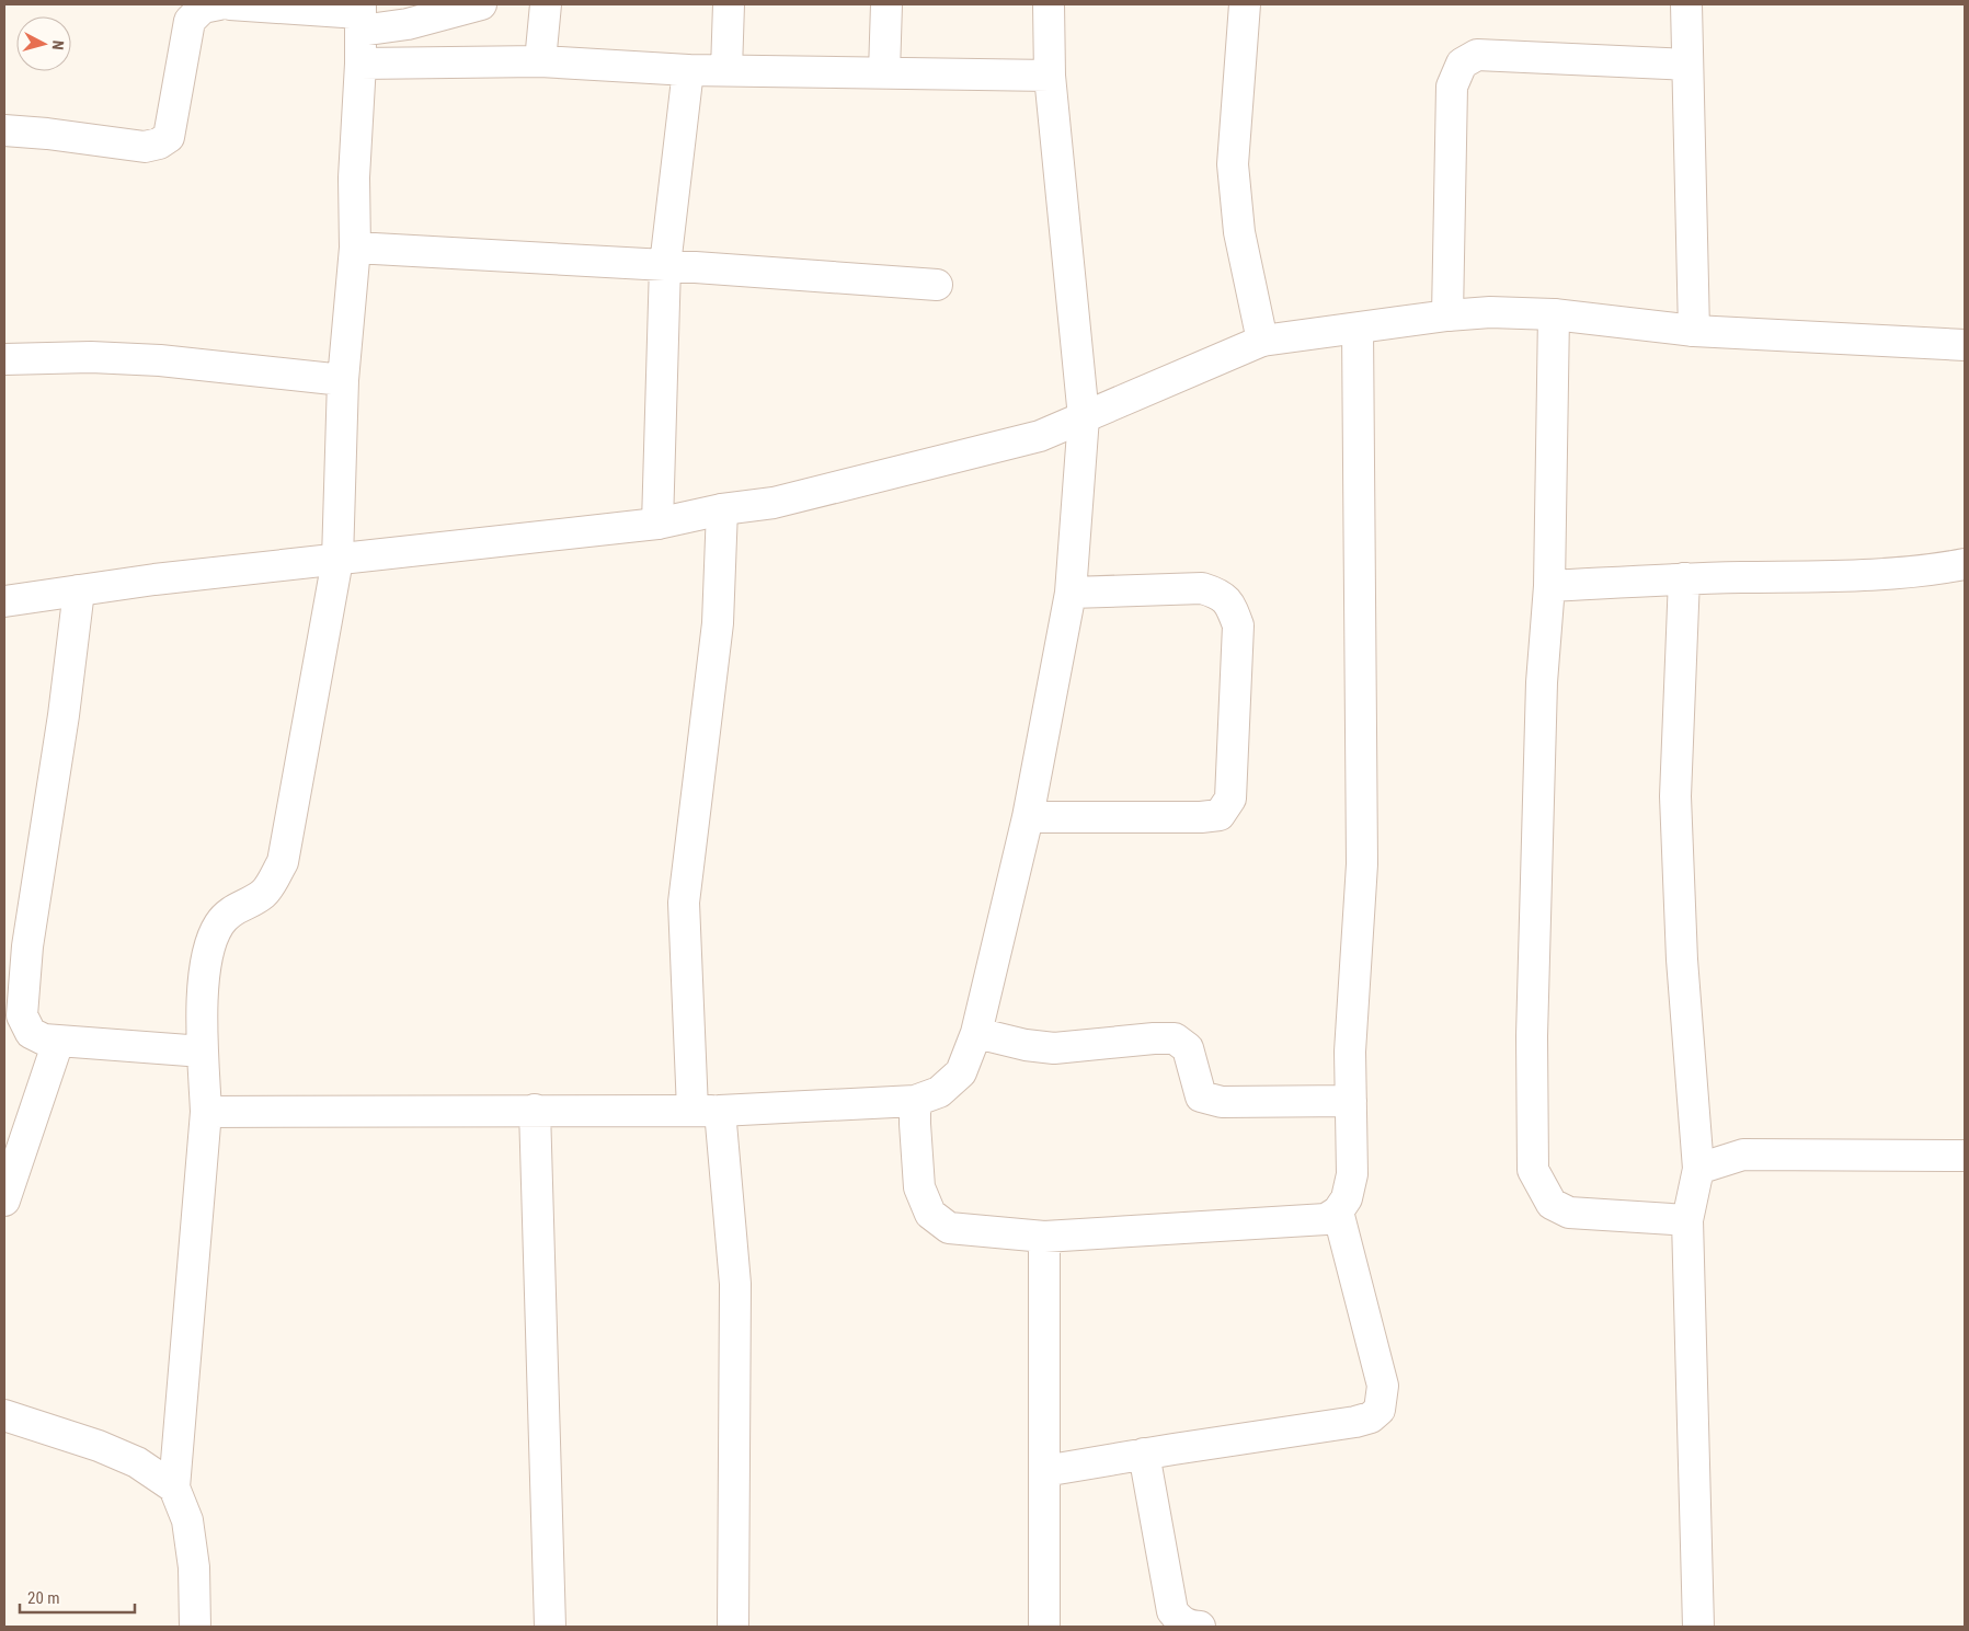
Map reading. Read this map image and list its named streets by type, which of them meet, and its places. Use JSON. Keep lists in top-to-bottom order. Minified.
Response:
{"scale_bar":"20 m","north":"right"}
